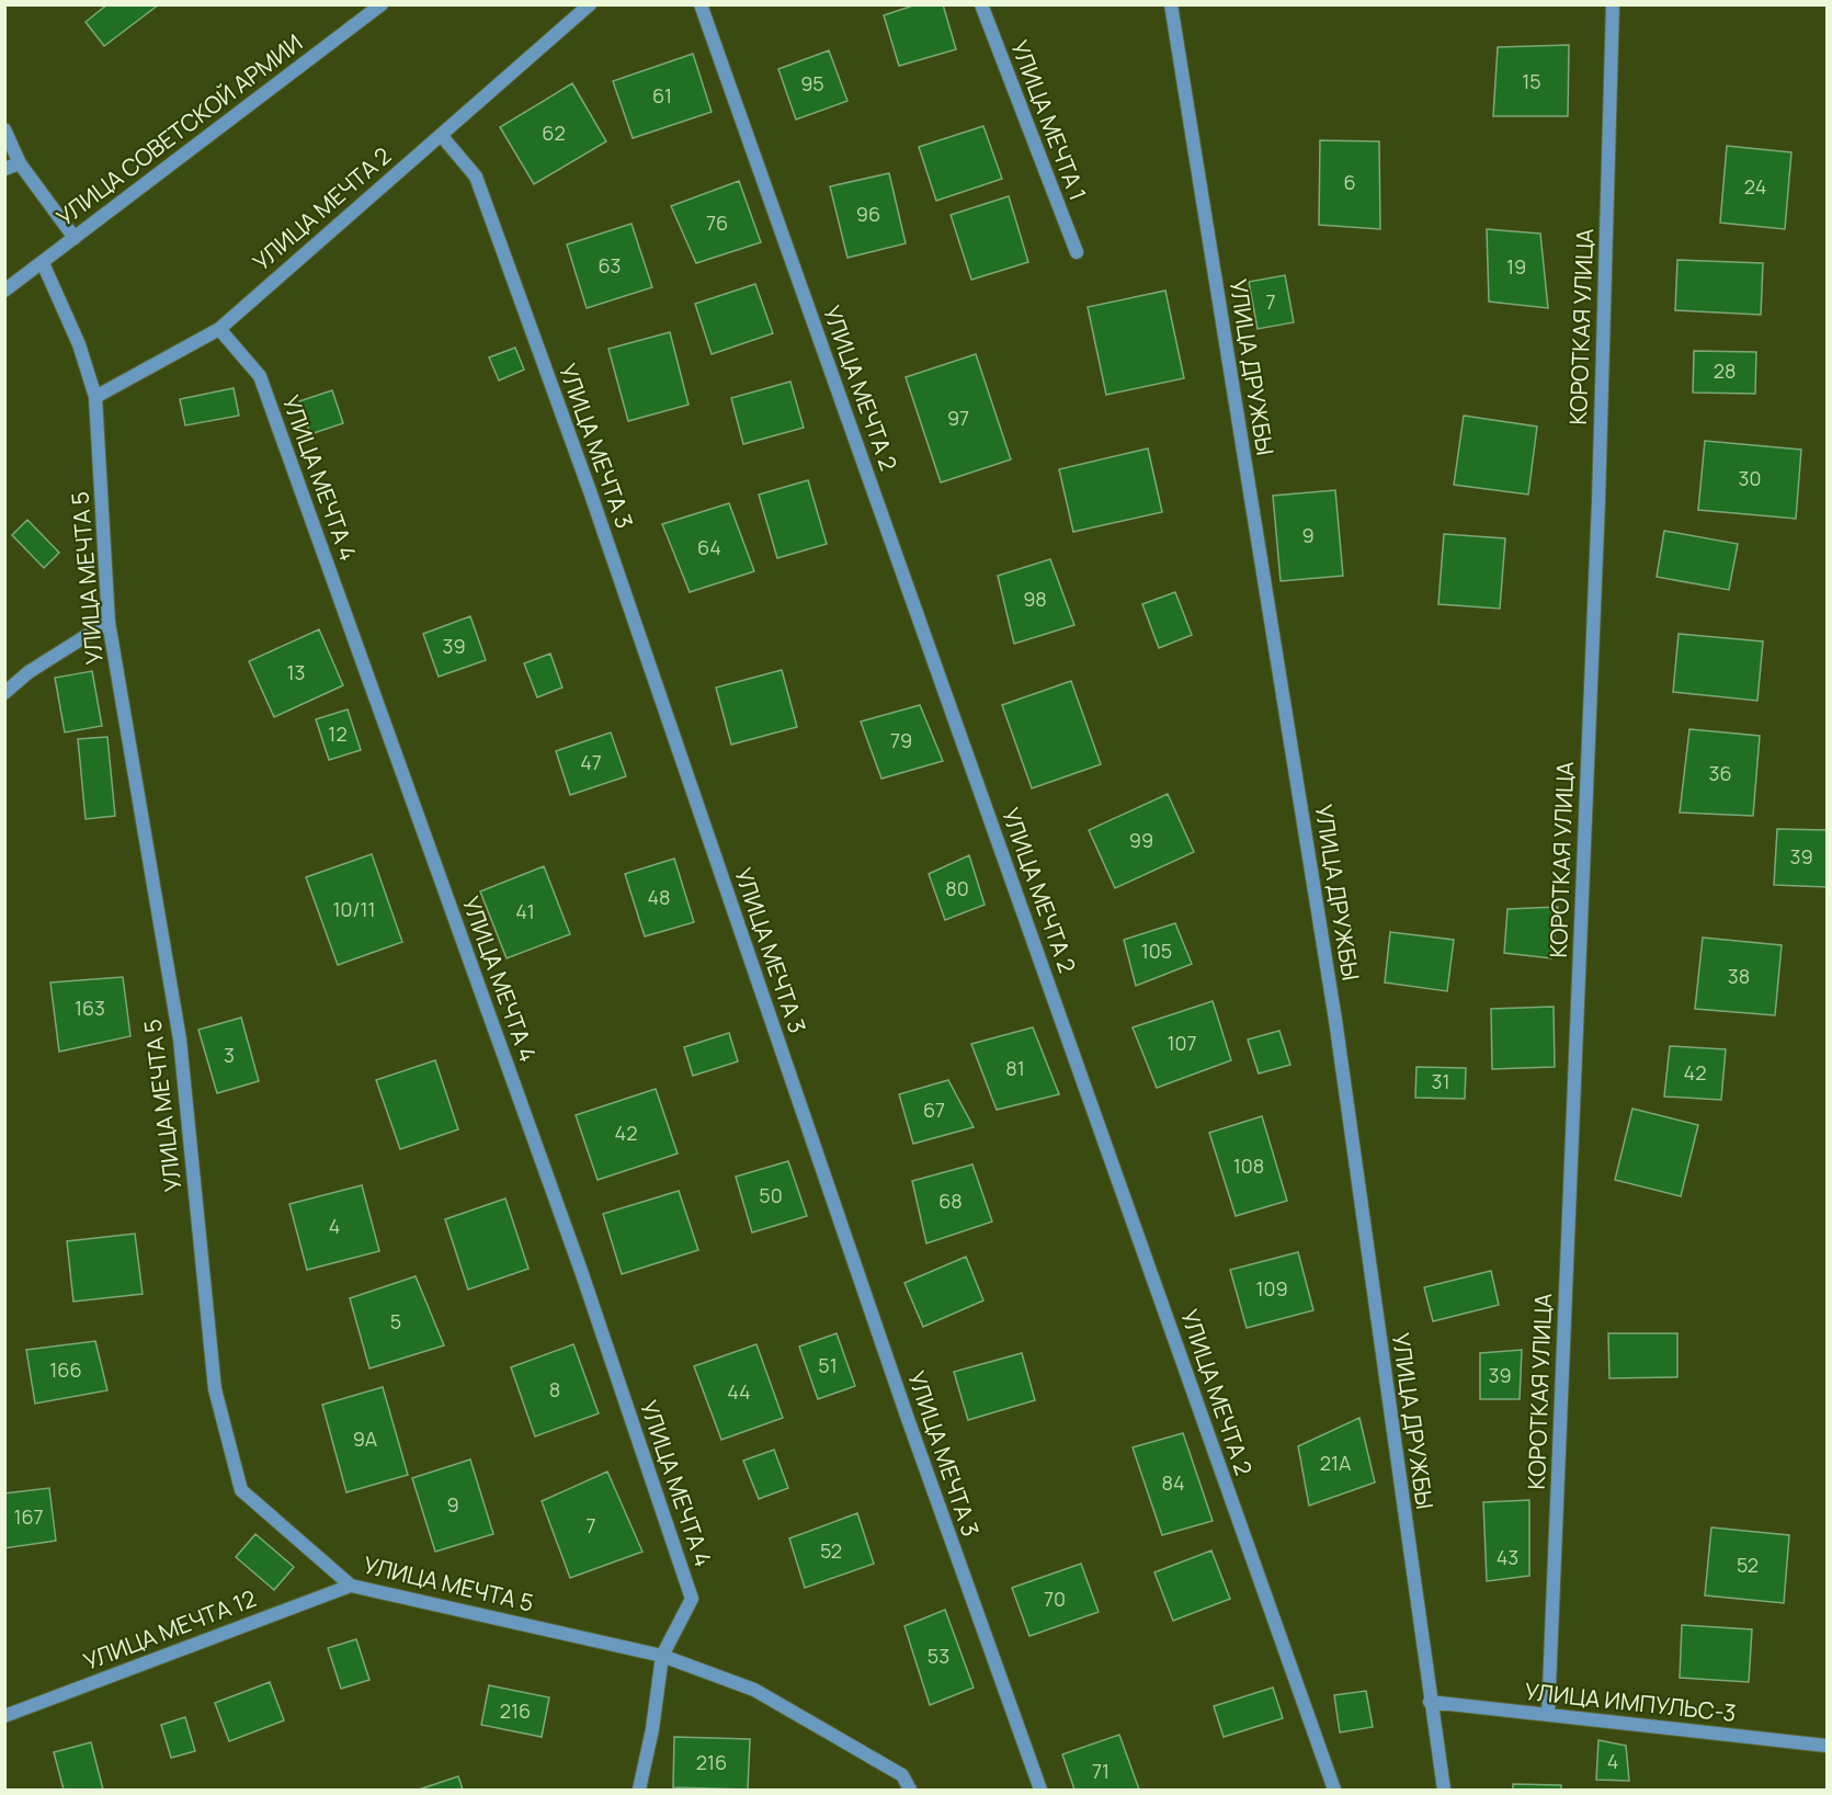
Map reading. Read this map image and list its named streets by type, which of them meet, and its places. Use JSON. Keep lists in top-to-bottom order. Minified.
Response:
{"streets":{"street":["УЛИЦА МЕЧТА 1","УЛИЦА СОВЕТСКОЙ АРМИИ","УЛИЦА МЕЧТА 2","КОРОТКАЯ УЛИЦА","УЛИЦА ДРУЖБЫ","УЛИЦА МЕЧТА 3","УЛИЦА МЕЧТА 4","УЛИЦА МЕЧТА 5","УЛИЦА МЕЧТА 12","УЛИЦА ИМПУЛЬС-3"]},"crossings":[["УЛИЦА СОВЕТСКОЙ АРМИИ","УЛИЦА МЕЧТА 5"],["УЛИЦА МЕЧТА 2","УЛИЦА МЕЧТА 3"],["УЛИЦА МЕЧТА 2","УЛИЦА МЕЧТА 4"],["УЛИЦА МЕЧТА 2","УЛИЦА МЕЧТА 5"],["КОРОТКАЯ УЛИЦА","УЛИЦА ИМПУЛЬС-3"],["УЛИЦА ДРУЖБЫ","УЛИЦА ИМПУЛЬС-3"],["УЛИЦА МЕЧТА 4","УЛИЦА МЕЧТА 5"],["УЛИЦА МЕЧТА 5","УЛИЦА МЕЧТА 12"]],"house_numbers":["15","95","61","62","6","24","96","76","63","19","7","28","97","30","9","64","98","39","13","12","79","47","36","99","39","80","48","10/11","41","105","38","163","107","3","81","42","31","67","42","108","50","68","4","109","5","51","166","39","8","44","9А","21А","84","9","167","7","52","43","52","70","53","216","4","216","71"]}
